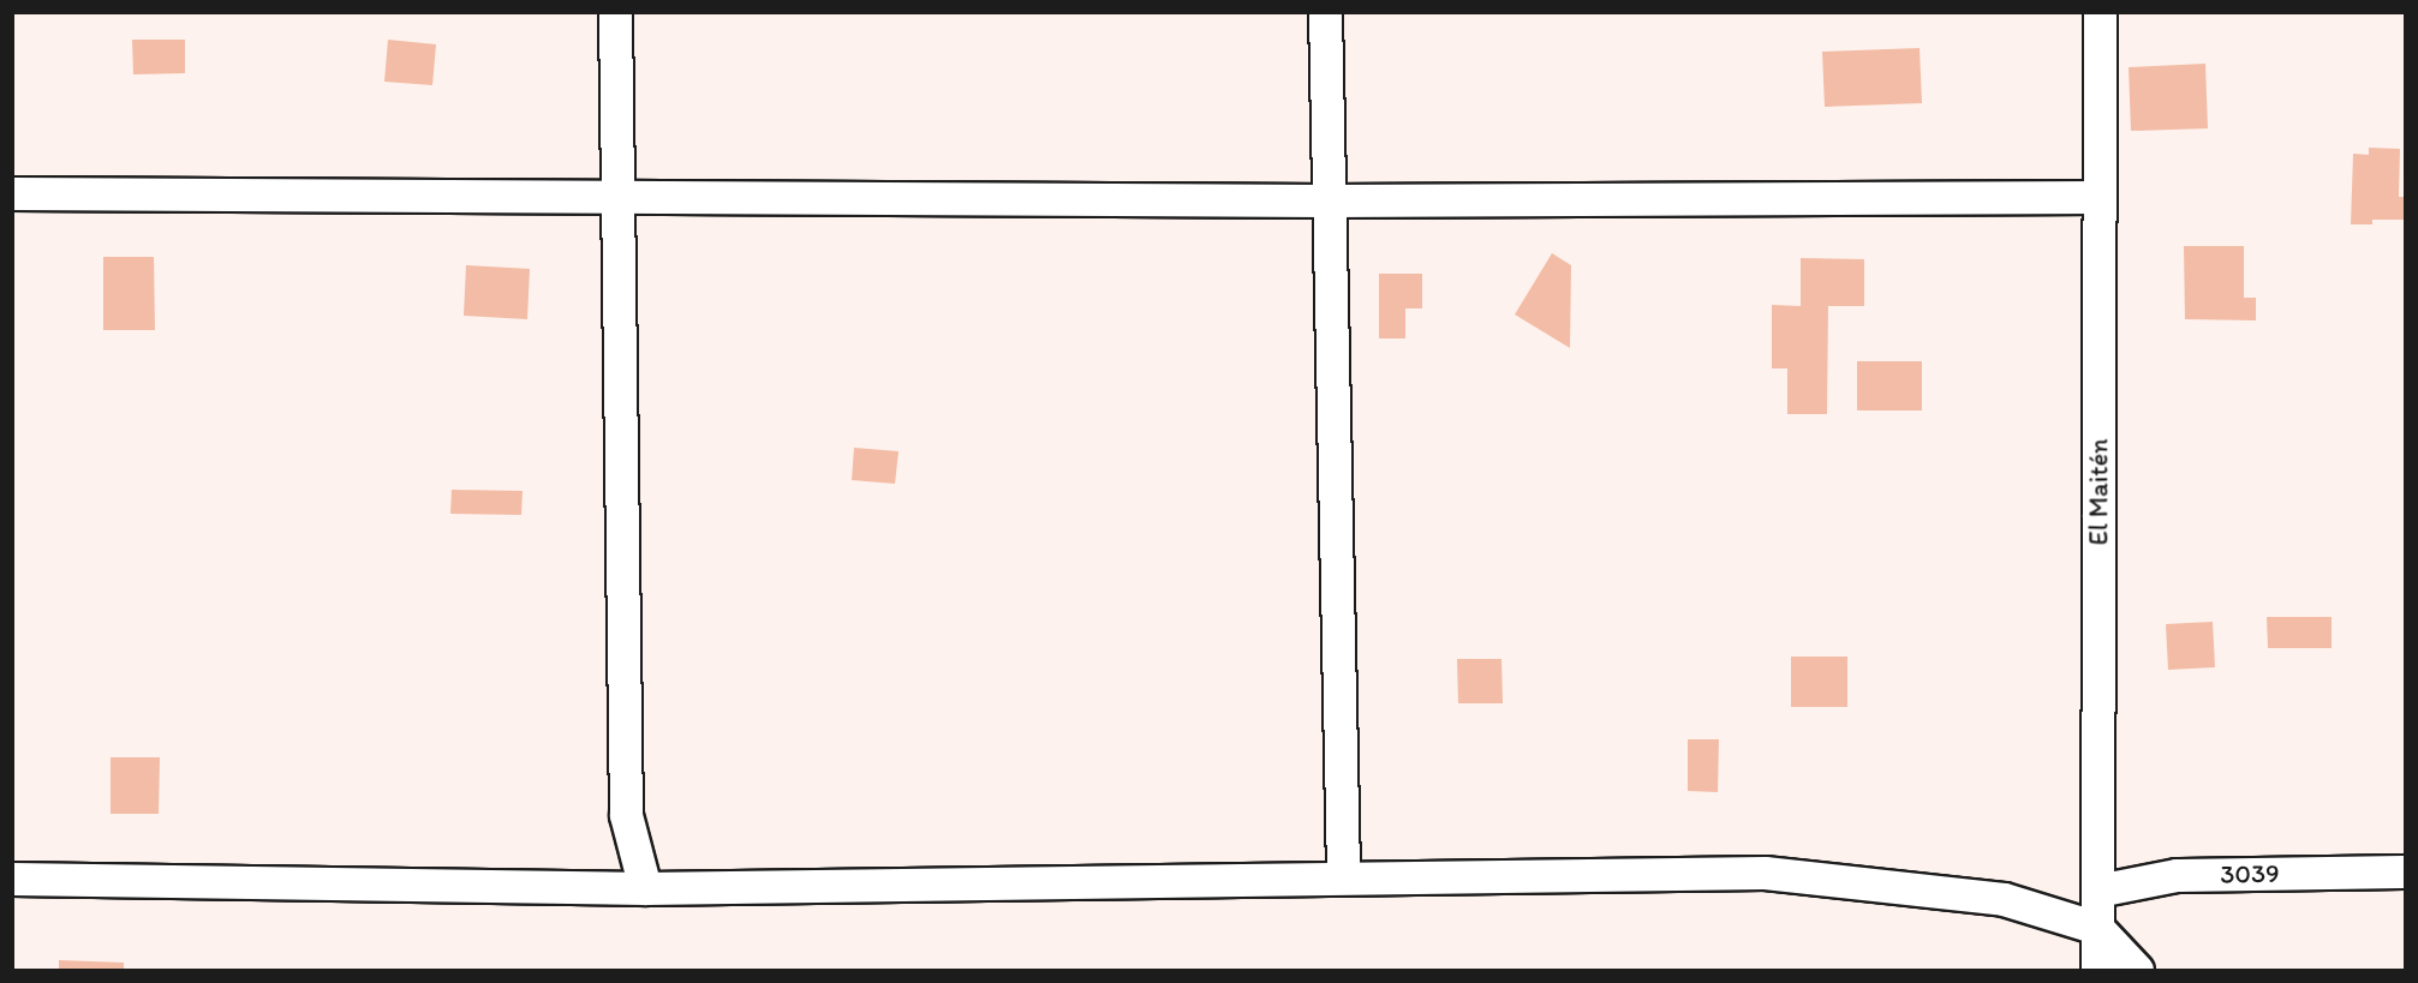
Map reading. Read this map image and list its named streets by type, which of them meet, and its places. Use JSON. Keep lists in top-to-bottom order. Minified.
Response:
{"streets":{"street":["El Maitén","3039"]},"crossings":[["El Maitén","3039"]]}
